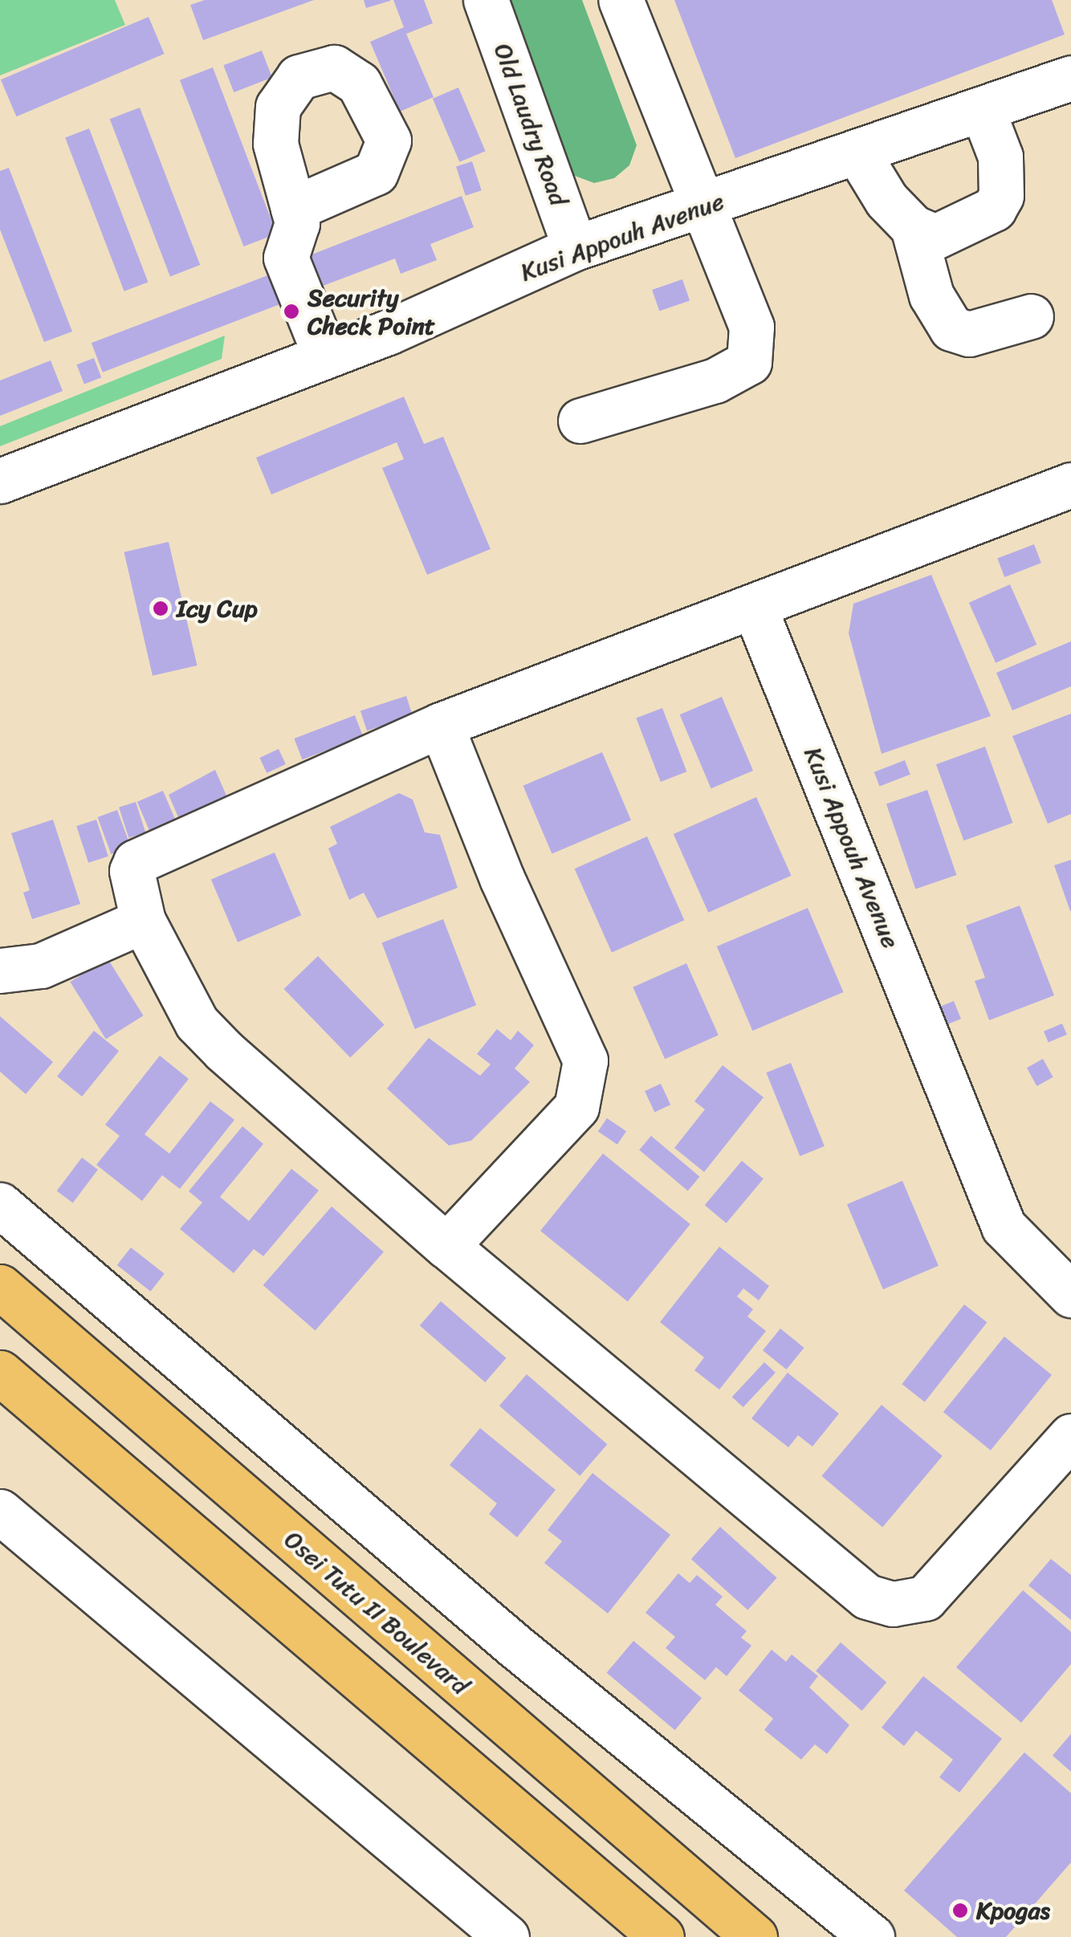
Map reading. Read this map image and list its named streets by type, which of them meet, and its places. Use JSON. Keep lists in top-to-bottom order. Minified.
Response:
{"streets":{"highway":["Osei Tutu II Boulevard"],"street":["Old Laudry Road","Kusi Appouh Avenue"]},"crossings":[["Old Laudry Road","Kusi Appouh Avenue"]],"places":["Security Check Point","Icy Cup","Kpogas"]}
